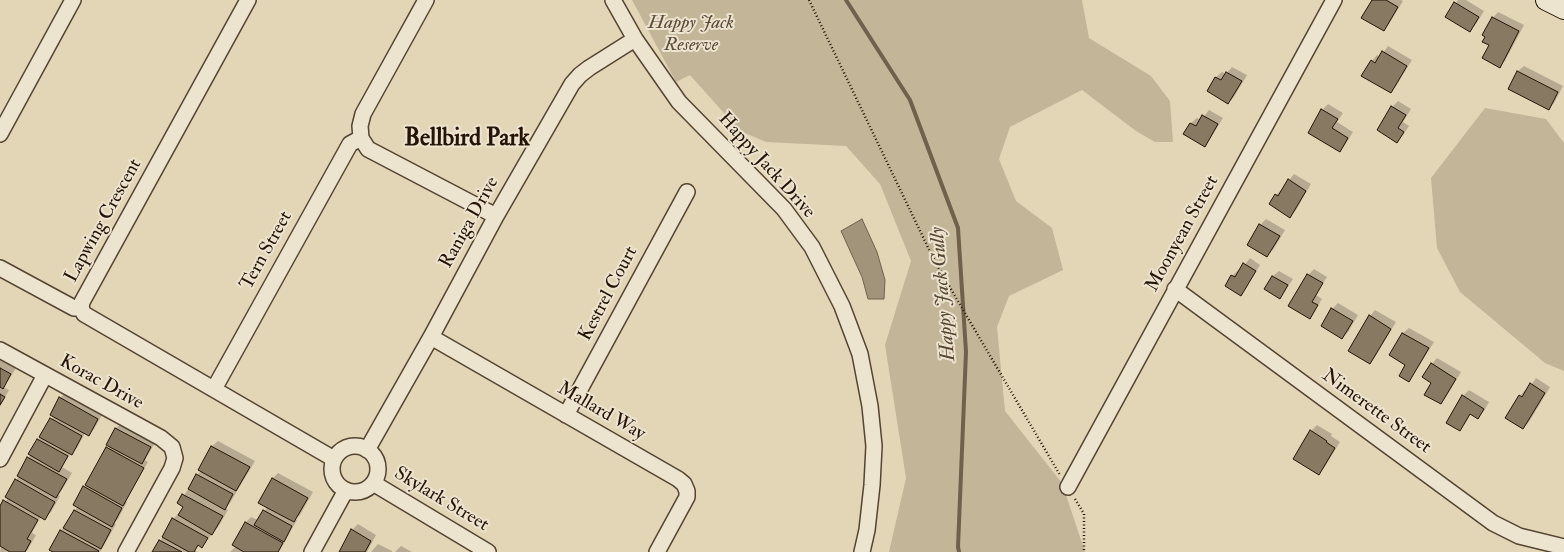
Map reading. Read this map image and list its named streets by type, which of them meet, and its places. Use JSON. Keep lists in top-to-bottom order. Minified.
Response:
{"streets":{"street":["Happy Jack Drive","Lapwing Crescent","Raniga Drive","Moonyean Street","Tern Street","Kestrel Court","Korac Drive","Mallard Way","Nimerette Street","Skylark Street"]},"crossings":[["Happy Jack Drive","Raniga Drive"],["Lapwing Crescent","Raniga Drive"],["Lapwing Crescent","Tern Street"],["Lapwing Crescent","Skylark Street"],["Raniga Drive","Mallard Way"],["Raniga Drive","Skylark Street"],["Moonyean Street","Nimerette Street"],["Kestrel Court","Mallard Way"]],"districts":["Bellbird Park"],"water":["Happy Jack Gully"],"parks":["Happy Jack Reserve"]}
